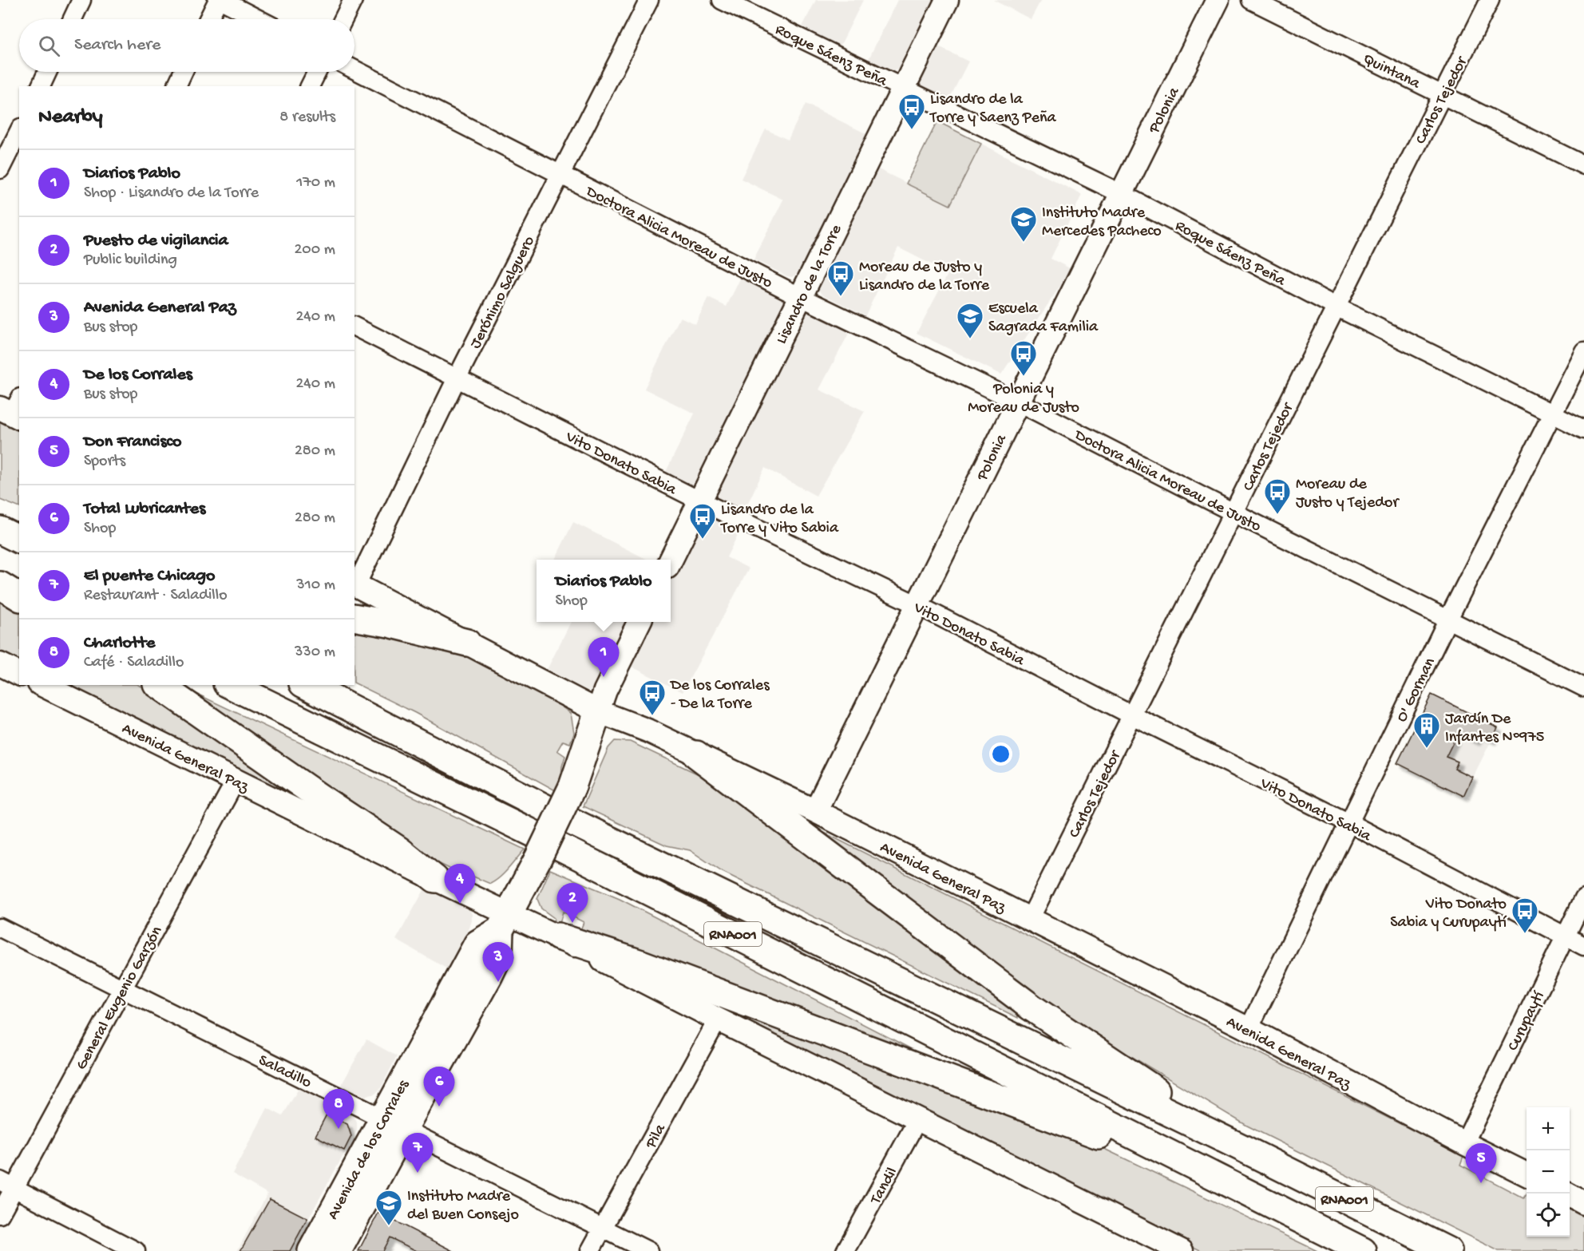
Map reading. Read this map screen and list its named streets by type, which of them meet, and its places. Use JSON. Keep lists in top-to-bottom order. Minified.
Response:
{"streets":{"main road":["RNA001","Avenida de los Corrales"],"street":["Roque Sáenz Peña","Quintana","Carlos Tejedor","Polonia","Doctora Alicia Moreau de Justo","Lisandro de la Torre","Jerónimo Salguero","Vito Donato Sabia","O' Gorman","Avenida General Paz","General Eugenio Garzón","Curupaytí","Saladillo","Pila","Tandil"]},"crossings":[["Roque Sáenz Peña","Carlos Tejedor"],["Roque Sáenz Peña","Polonia"],["Roque Sáenz Peña","Lisandro de la Torre"],["Roque Sáenz Peña","O' Gorman"],["Quintana","Carlos Tejedor"],["Carlos Tejedor","Doctora Alicia Moreau de Justo"],["Carlos Tejedor","Vito Donato Sabia"],["Carlos Tejedor","Avenida General Paz"],["Polonia","Doctora Alicia Moreau de Justo"],["Polonia","Vito Donato Sabia"],["Polonia","Avenida General Paz"],["Doctora Alicia Moreau de Justo","Lisandro de la Torre"],["Doctora Alicia Moreau de Justo","Jerónimo Salguero"],["Doctora Alicia Moreau de Justo","O' Gorman"],["Lisandro de la Torre","Vito Donato Sabia"],["Jerónimo Salguero","Vito Donato Sabia"],["Jerónimo Salguero","Avenida General Paz"],["Vito Donato Sabia","O' Gorman"],["Vito Donato Sabia","Curupaytí"],["O' Gorman","Avenida General Paz"],["Avenida General Paz","General Eugenio Garzón"],["Avenida General Paz","Curupaytí"],["Avenida General Paz","Pila"],["Avenida General Paz","Avenida de los Corrales"],["Avenida General Paz","Tandil"],["General Eugenio Garzón","Saladillo"],["Saladillo","Pila"],["Saladillo","Avenida de los Corrales"]],"places":{"bus stop":["Lisandro de la Torre y Saenz Peña","Moreau de Justo y Lisandro de la Torre","Polonia y Moreau de Justo","Moreau de Justo y Tejedor","Lisandro de la Torre y Vito Sabia","De los Corrales - De la Torre","Vito Donato Sabia y Curupaytí"],"school or university":["Instituto Madre Mercedes Pacheco","Escuela Sagrada Familia","Instituto Madre del Buen Consejo"],"building":["Jardín De Infantes Nº975"]},"page":{"search":"Search here","heading":["Nearby","8 results"],"list":[{"mark":"1","name":"Diarios Pablo","note":"Shop · Lisandro de la Torre","value":"170 m"},{"mark":"2","name":"Puesto de vigilancia","note":"Public building","value":"200 m"},{"mark":"3","name":"Avenida General Paz","note":"Bus stop","value":"240 m"},{"mark":"4","name":"De los Corrales","note":"Bus stop","value":"240 m"},{"mark":"5","name":"Don Francisco","note":"Sports","value":"280 m"},{"mark":"6","name":"Total Lubricantes","note":"Shop","value":"280 m"},{"mark":"7","name":"El puente Chicago","note":"Restaurant · Saladillo","value":"310 m"},{"mark":"8","name":"Charlotte","note":"Café · Saladillo","value":"330 m"}],"popup":["Diarios Pablo","Shop"],"pins":["1","4","2","3","6","8","7","5"],"map_buttons":["+","−"]}}
